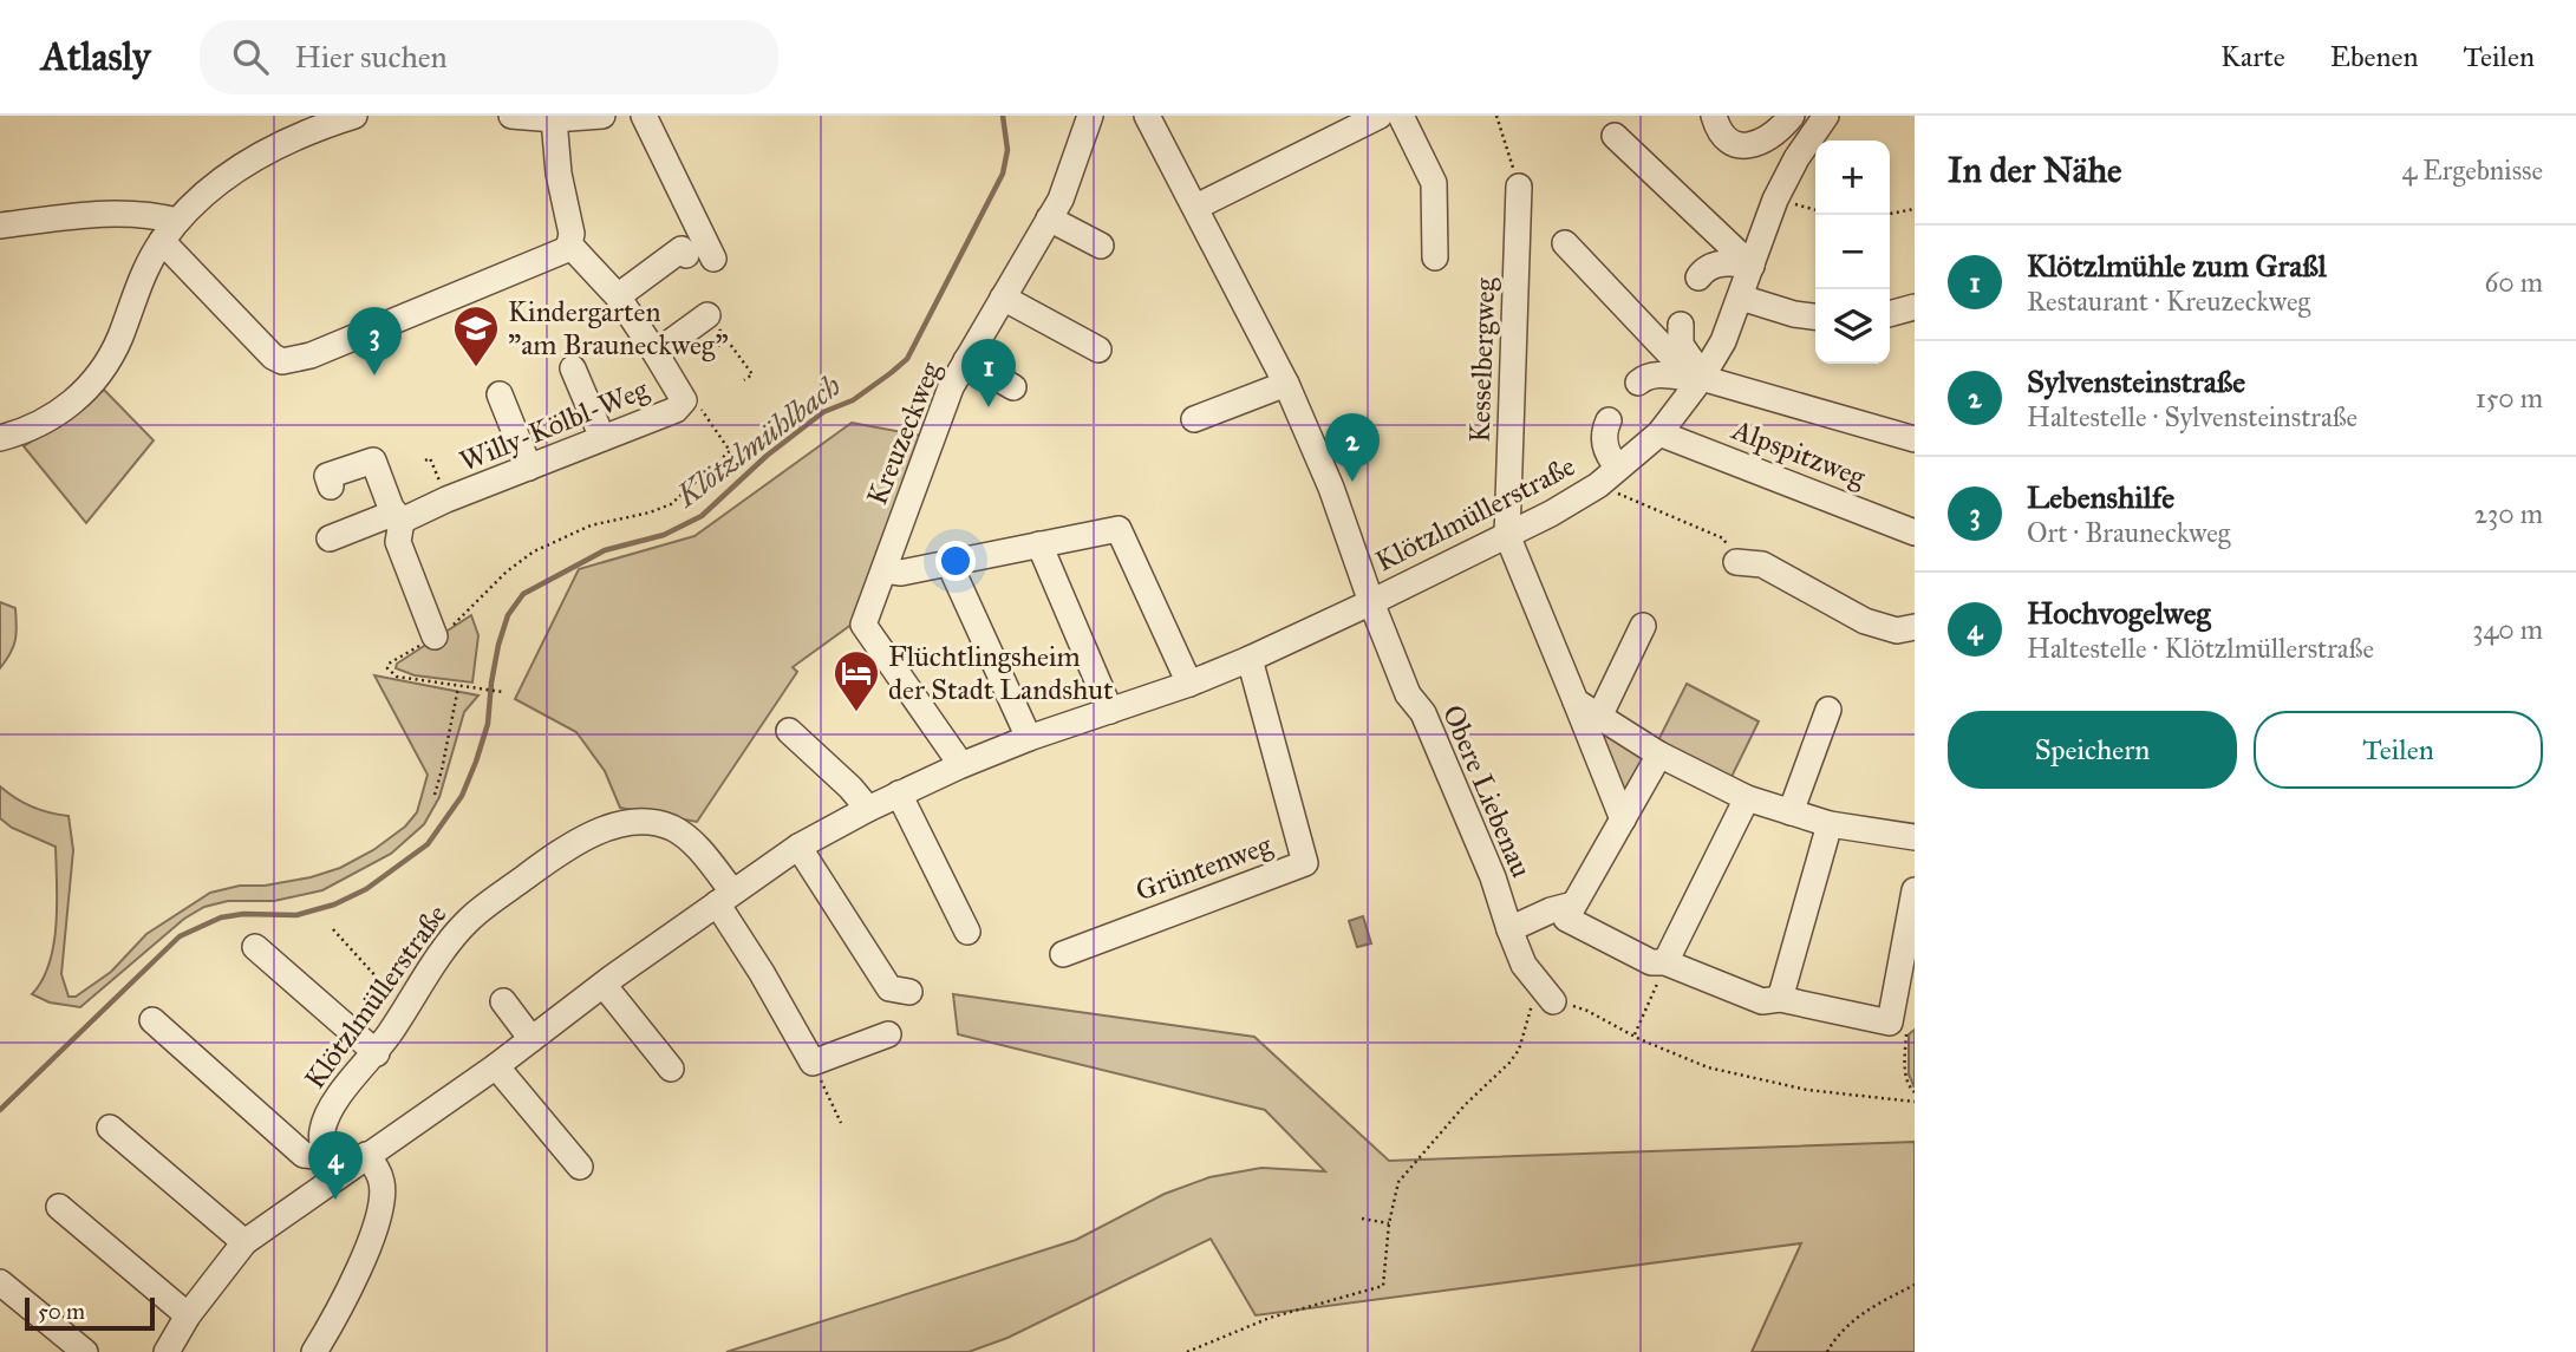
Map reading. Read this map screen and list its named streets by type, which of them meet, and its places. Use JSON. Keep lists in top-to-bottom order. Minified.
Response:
{"streets":{"street":["Kesselbergweg","Willy-Kölbl-Weg","Kreuzeckweg","Alpspitzweg","Klötzlmüllerstraße","Obere Liebenau","Grüntenweg"]},"crossings":[["Kesselbergweg","Klötzlmüllerstraße"],["Kreuzeckweg","Klötzlmüllerstraße"],["Alpspitzweg","Klötzlmüllerstraße"],["Klötzlmüllerstraße","Obere Liebenau"],["Klötzlmüllerstraße","Grüntenweg"]],"water":["Klötzlmühlbach"],"places":{"school or university":["Kindergarten \"am Brauneckweg\""],"hotel":["Flüchtlingsheim der Stadt Landshut"]},"scale_bar":"50 m","page":{"header":"Atlasly","search":"Hier suchen","nav":["Karte","Ebenen","Teilen"],"heading":["In der Nähe","4 Ergebnisse"],"map_buttons":["+","−"],"list":[{"mark":"1","name":"Klötzlmühle zum Graßl","note":"Restaurant · Kreuzeckweg","value":"60 m"},{"mark":"2","name":"Sylvensteinstraße","note":"Haltestelle · Sylvensteinstraße","value":"150 m"},{"mark":"3","name":"Lebenshilfe","note":"Ort · Brauneckweg","value":"230 m"},{"mark":"4","name":"Hochvogelweg","note":"Haltestelle · Klötzlmüllerstraße","value":"340 m"}],"pins":["3","1","2","4"],"buttons":["Speichern","Teilen"],"scale":"50 m"}}
